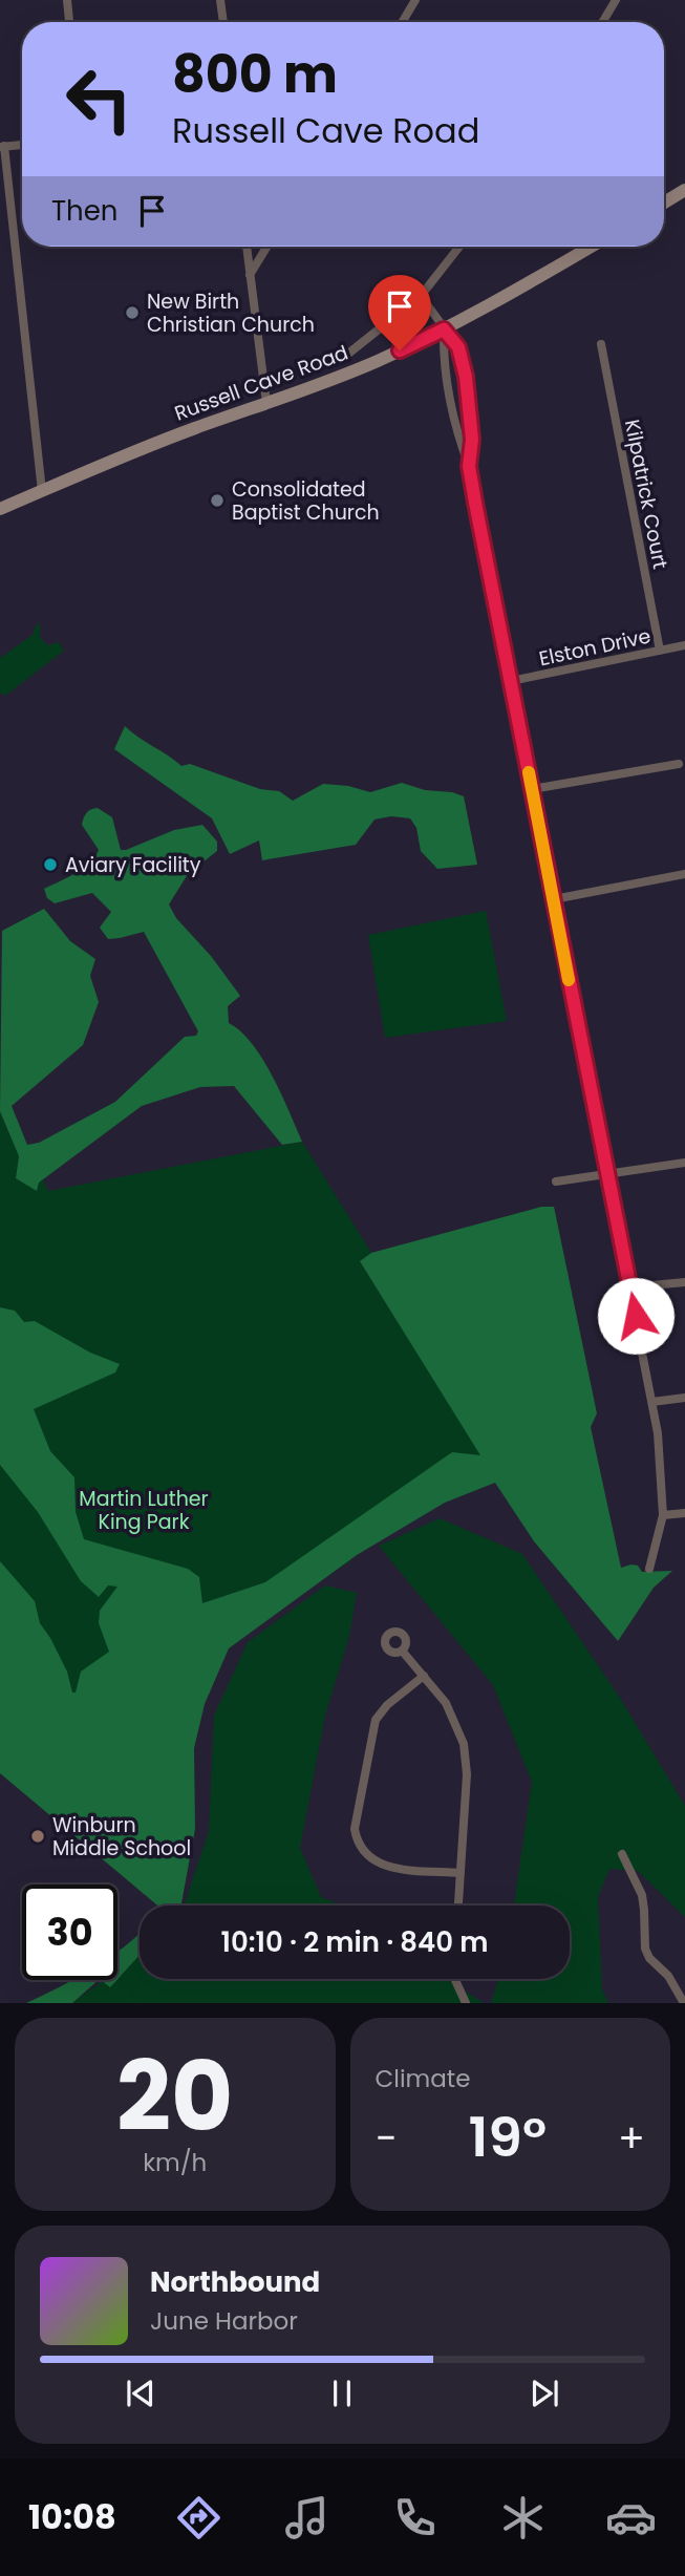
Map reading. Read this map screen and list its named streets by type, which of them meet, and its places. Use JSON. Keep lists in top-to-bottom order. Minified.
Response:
{"streets":{"main road":["Russell Cave Road"],"street":["Kilpatrick Court","Elston Drive"]},"crossings":[["Kilpatrick Court","Elston Drive"]],"parks":["Martin Luther King Park"],"places":["New Birth Christian Church","Consolidated Baptist Church","Aviary Facility","Winburn Middle School"],"page":{"turn":["800 m","Russell Cave Road"],"then":"Then","limit":"30","trip":"10:10 · 2 min · 840 m","tile":[["20","km/h"],"Climate"],"heat":["−","19°","+"],"song":["Northbound","June Harbor"],"tabs":"10:08"}}
